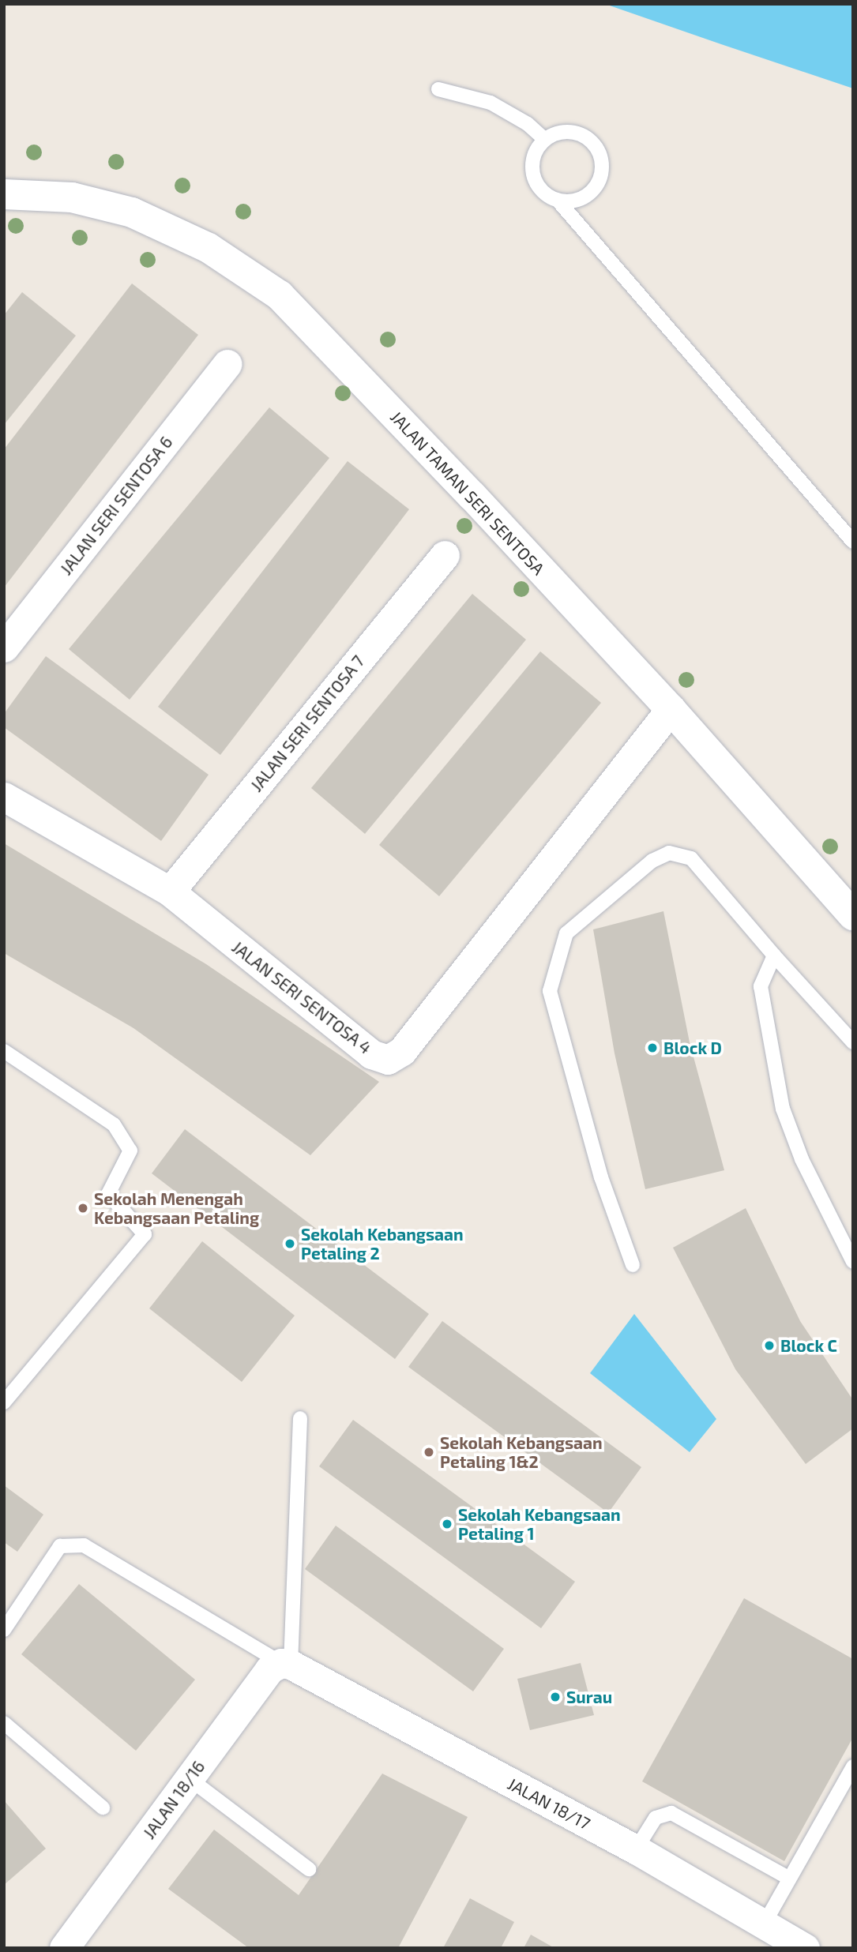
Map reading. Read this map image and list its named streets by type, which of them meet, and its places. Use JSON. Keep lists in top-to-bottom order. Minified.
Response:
{"streets":{"main road":["JALAN TAMAN SERI SENTOSA"],"street":["JALAN SERI SENTOSA 6","JALAN SERI SENTOSA 7","JALAN SERI SENTOSA 4","JALAN 18/16","JALAN 18/17"]},"crossings":[["JALAN TAMAN SERI SENTOSA","JALAN SERI SENTOSA 4"],["JALAN SERI SENTOSA 7","JALAN SERI SENTOSA 4"],["JALAN 18/16","JALAN 18/17"]],"places":["Block D","Sekolah Menengah Kebangsaan Petaling","Sekolah Kebangsaan Petaling 2","Block C","Sekolah Kebangsaan Petaling 1&2","Sekolah Kebangsaan Petaling 1","Surau"]}
